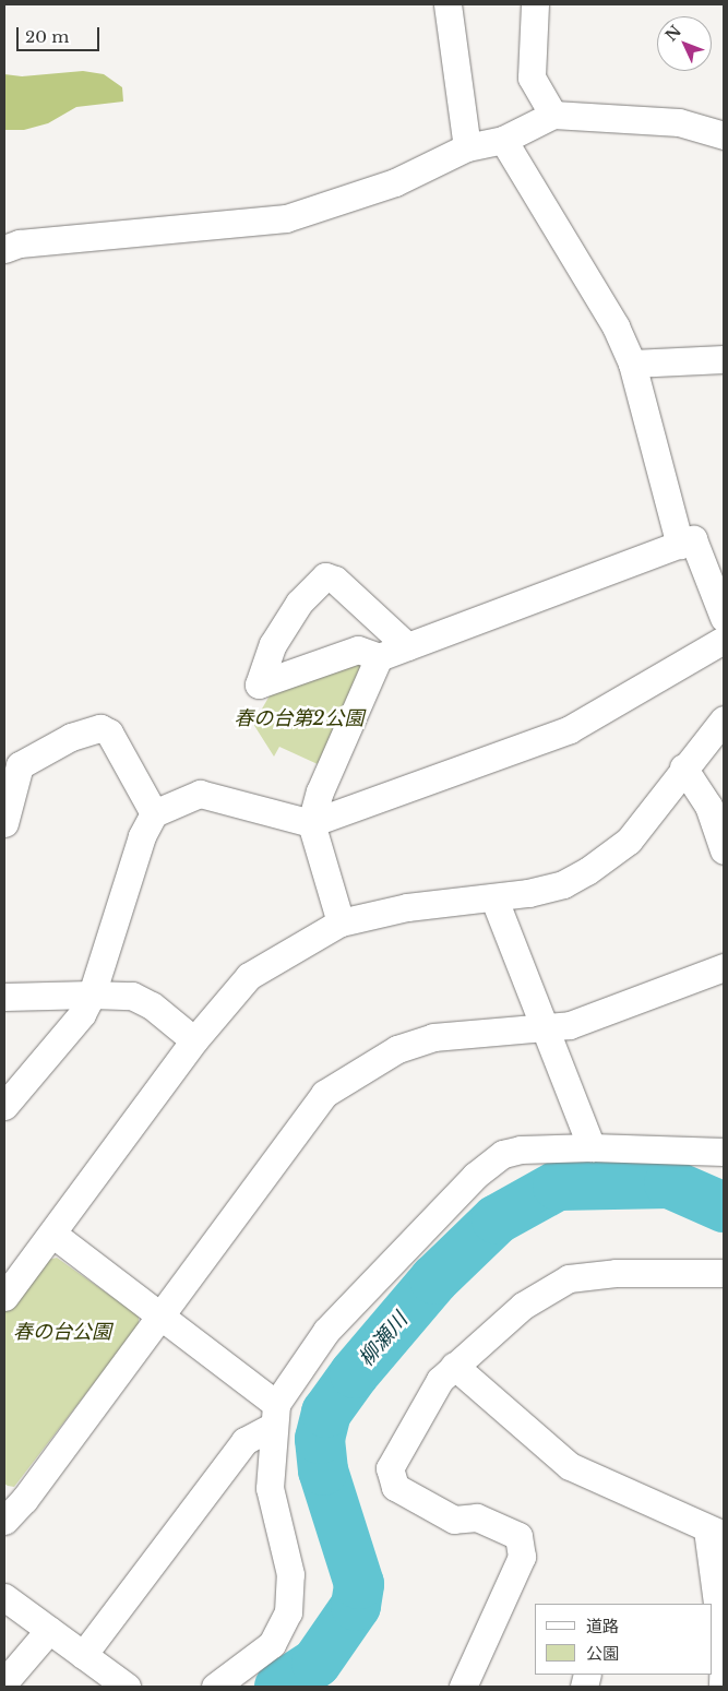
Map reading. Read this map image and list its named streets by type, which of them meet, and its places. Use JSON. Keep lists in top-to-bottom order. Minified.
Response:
{"water":["柳瀬川"],"parks":["春の台第2公園","春の台公園"],"legend":["道路","公園"],"scale_bar":"20 m","north":"top left"}
